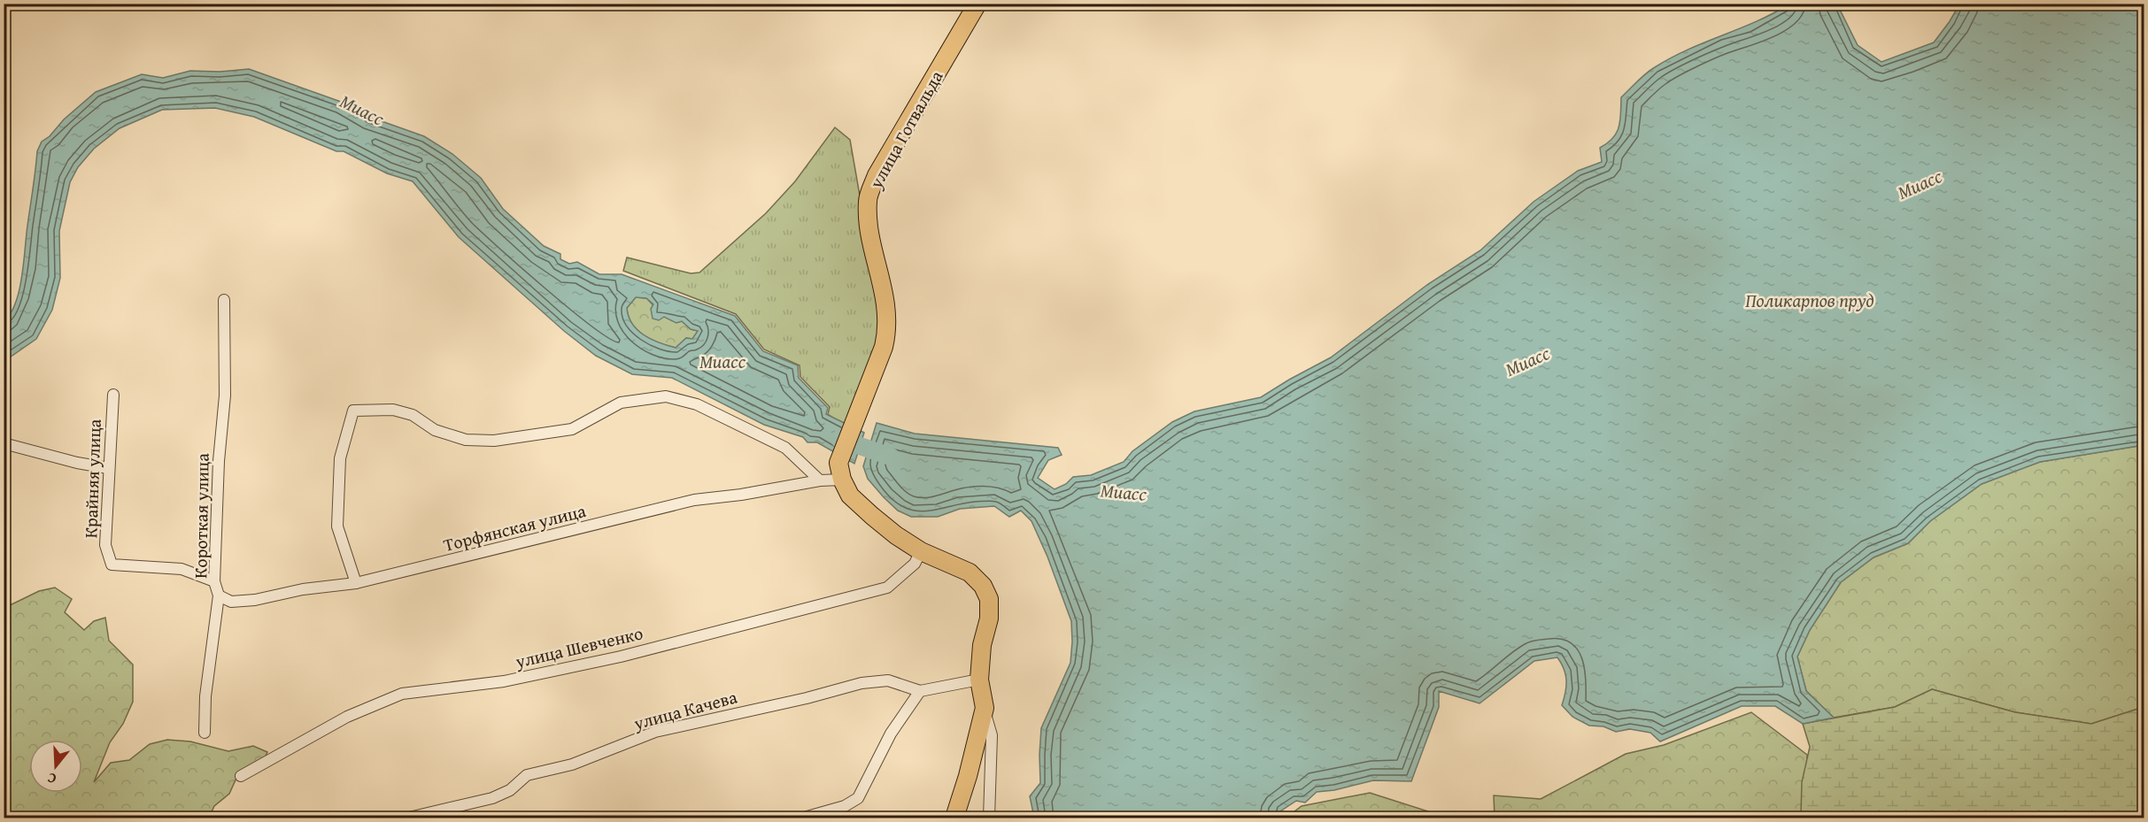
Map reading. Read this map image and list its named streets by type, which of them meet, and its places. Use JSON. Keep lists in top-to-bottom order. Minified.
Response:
{"streets":{"main road":["улица Готвальда"],"street":["Крайняя улица","Короткая улица","Торфянская улица","улица Шевченко","улица Качева"]},"crossings":[["улица Готвальда","Торфянская улица"],["Крайняя улица","Короткая улица"],["Короткая улица","Торфянская улица"]],"water":["Миасс","Поликарпов пруд"],"north":"bottom"}
